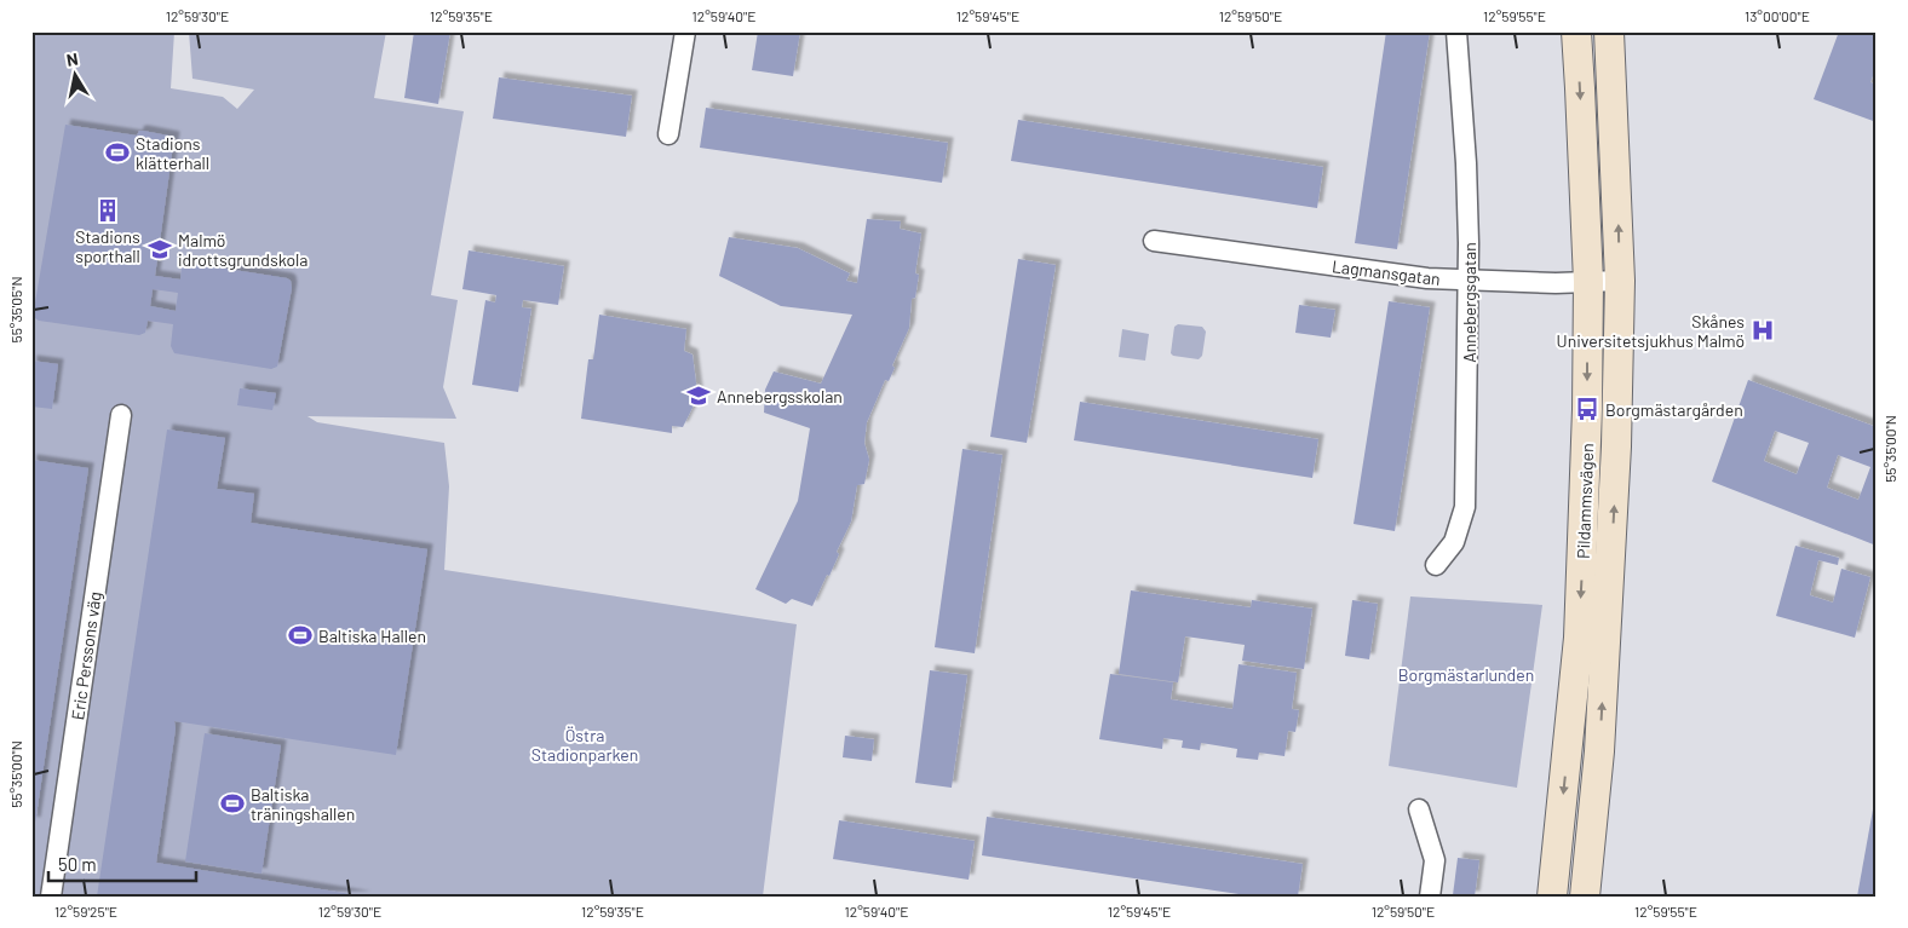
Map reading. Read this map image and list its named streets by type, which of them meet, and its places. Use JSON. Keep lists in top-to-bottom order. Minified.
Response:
{"streets":{"main road":["Pildammsvägen"],"street":["Lagmansgatan","Annebergsgatan","Eric Perssons väg"]},"crossings":[["Lagmansgatan","Annebergsgatan"],["Lagmansgatan","Pildammsvägen"]],"parks":["Borgmästarlunden","Östra Stadionparken"],"places":{"sports":["Stadions klätterhall","Baltiska Hallen","Baltiska träningshallen"],"building":["Stadions sporthall"],"school or university":["Malmö idrottsgrundskola","Annebergsskolan"],"hospital":["Skånes Universitetsjukhus Malmö"],"bus stop":["Borgmästargården"]},"scale_bar":"50 m","north":"top","coordinates":["12°59'30\"E","12°59'35\"E","12°59'40\"E","12°59'45\"E","12°59'50\"E","12°59'55\"E","13°00'00\"E","55°35'05\"N","55°35'00\"N","12°59'25\"E"]}
